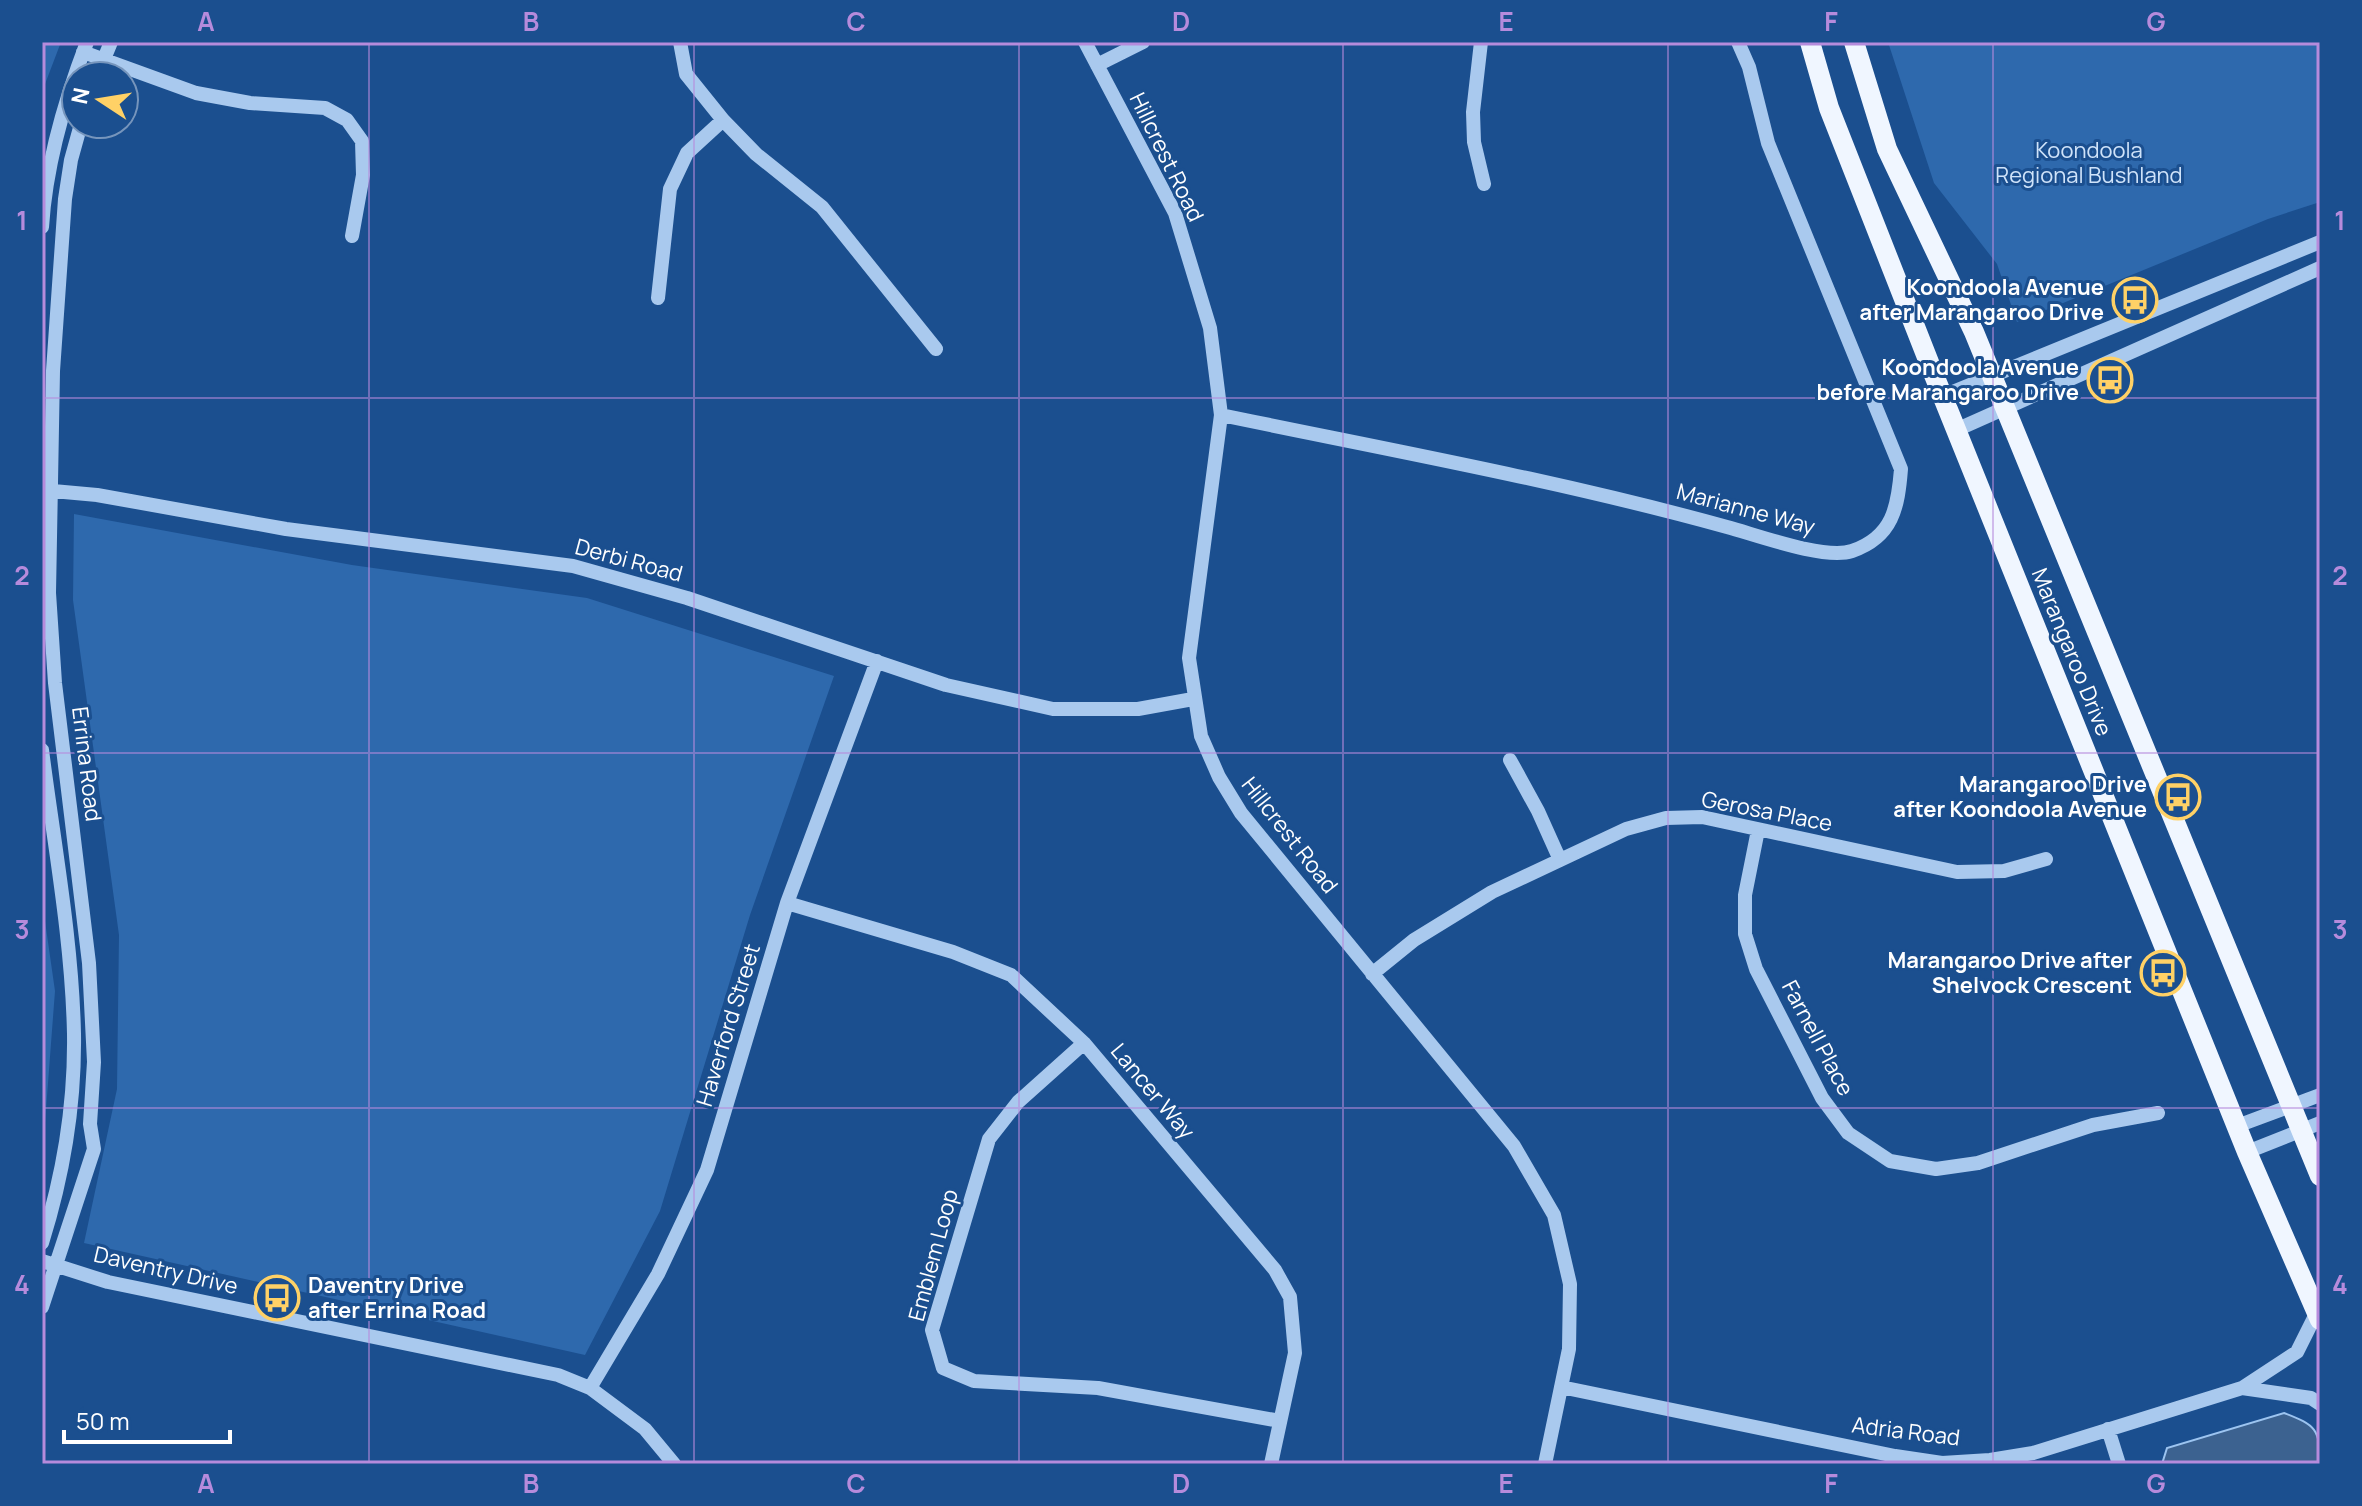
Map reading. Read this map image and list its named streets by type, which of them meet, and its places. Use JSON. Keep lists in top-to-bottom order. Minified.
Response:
{"streets":{"main road":["Marangaroo Drive"],"street":["Hillcrest Road","Marianne Way","Derbi Road","Errina Road","Gerosa Place","Haverford Street","Farnell Place","Lancer Way","Emblem Loop","Daventry Drive","Adria Road"]},"crossings":[["Hillcrest Road","Marianne Way"],["Hillcrest Road","Derbi Road"],["Hillcrest Road","Gerosa Place"],["Hillcrest Road","Adria Road"],["Derbi Road","Errina Road"],["Derbi Road","Haverford Street"],["Marangaroo Drive","Adria Road"],["Errina Road","Daventry Drive"],["Gerosa Place","Farnell Place"],["Haverford Street","Lancer Way"],["Haverford Street","Daventry Drive"],["Lancer Way","Emblem Loop"]],"parks":["Koondoola Regional Bushland"],"places":{"bus stop":["Koondoola Avenue after Marangaroo Drive","Koondoola Avenue before Marangaroo Drive","Marangaroo Drive after Koondoola Avenue","Marangaroo Drive after Shelvock Crescent","Daventry Drive after Errina Road"]},"scale_bar":"50 m","north":"left","grid":{"columns":["A","B","C","D","E","F","G"],"rows":["1","2","3","4"]}}
